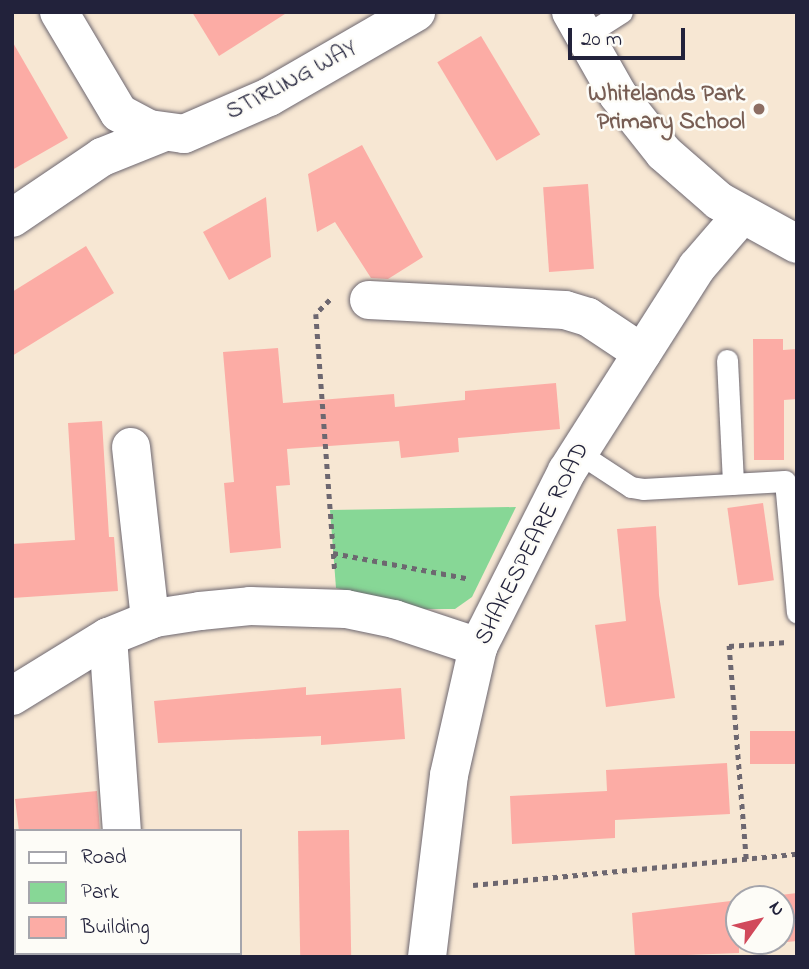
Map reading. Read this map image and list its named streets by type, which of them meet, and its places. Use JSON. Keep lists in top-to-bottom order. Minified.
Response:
{"streets":{"street":["STIRLING WAY","SHAKESPEARE ROAD"]},"places":["Whitelands Park Primary School"],"legend":["Road","Park","Building"],"scale_bar":"20 m","north":"top right"}
